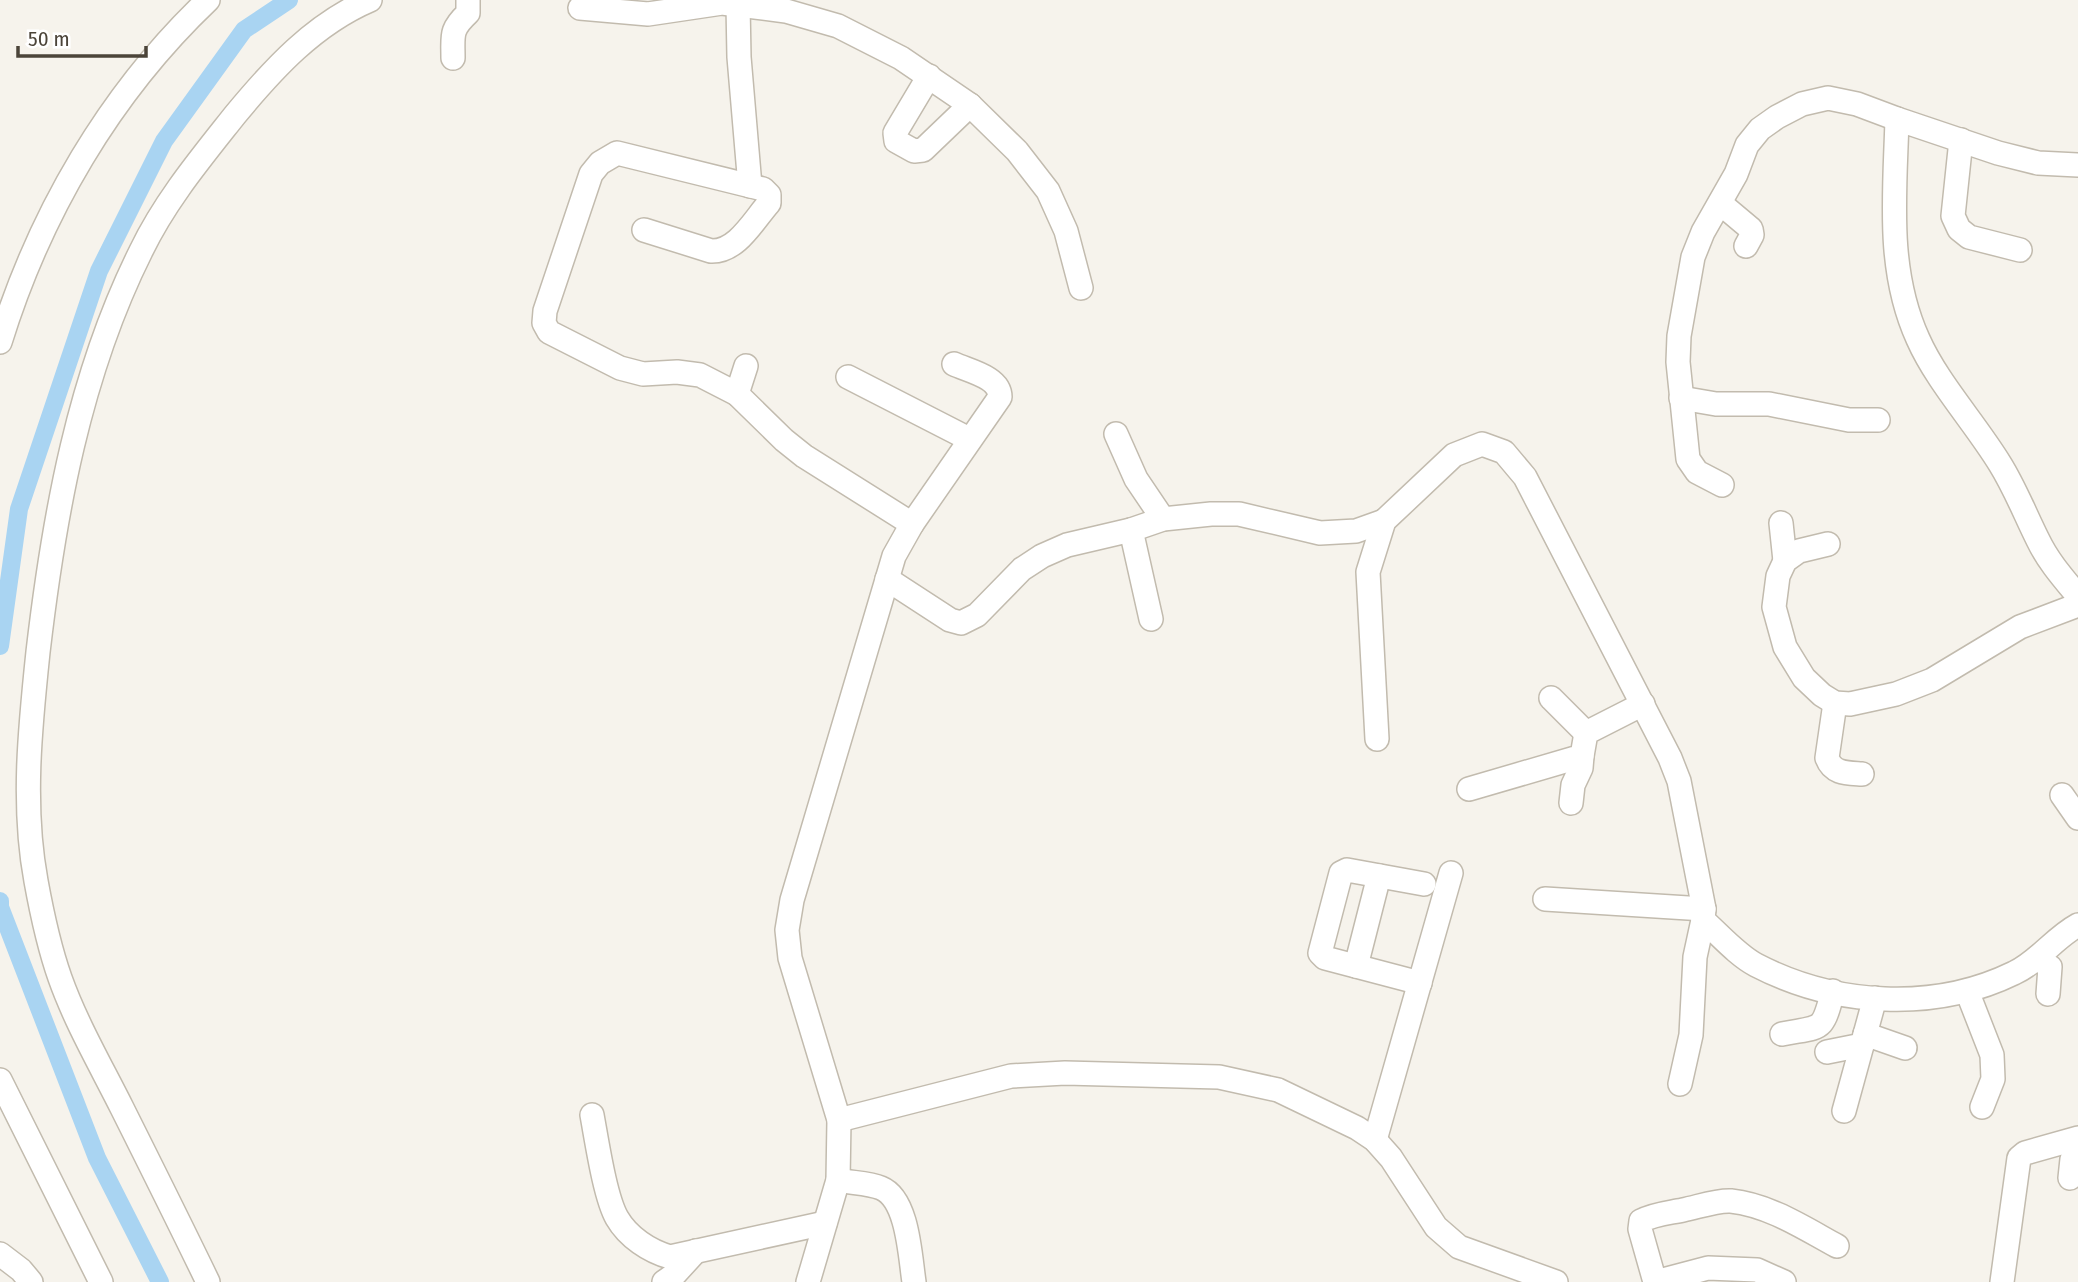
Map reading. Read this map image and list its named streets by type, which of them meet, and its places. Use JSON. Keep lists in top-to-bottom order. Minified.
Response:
{"scale_bar":"50 m"}
